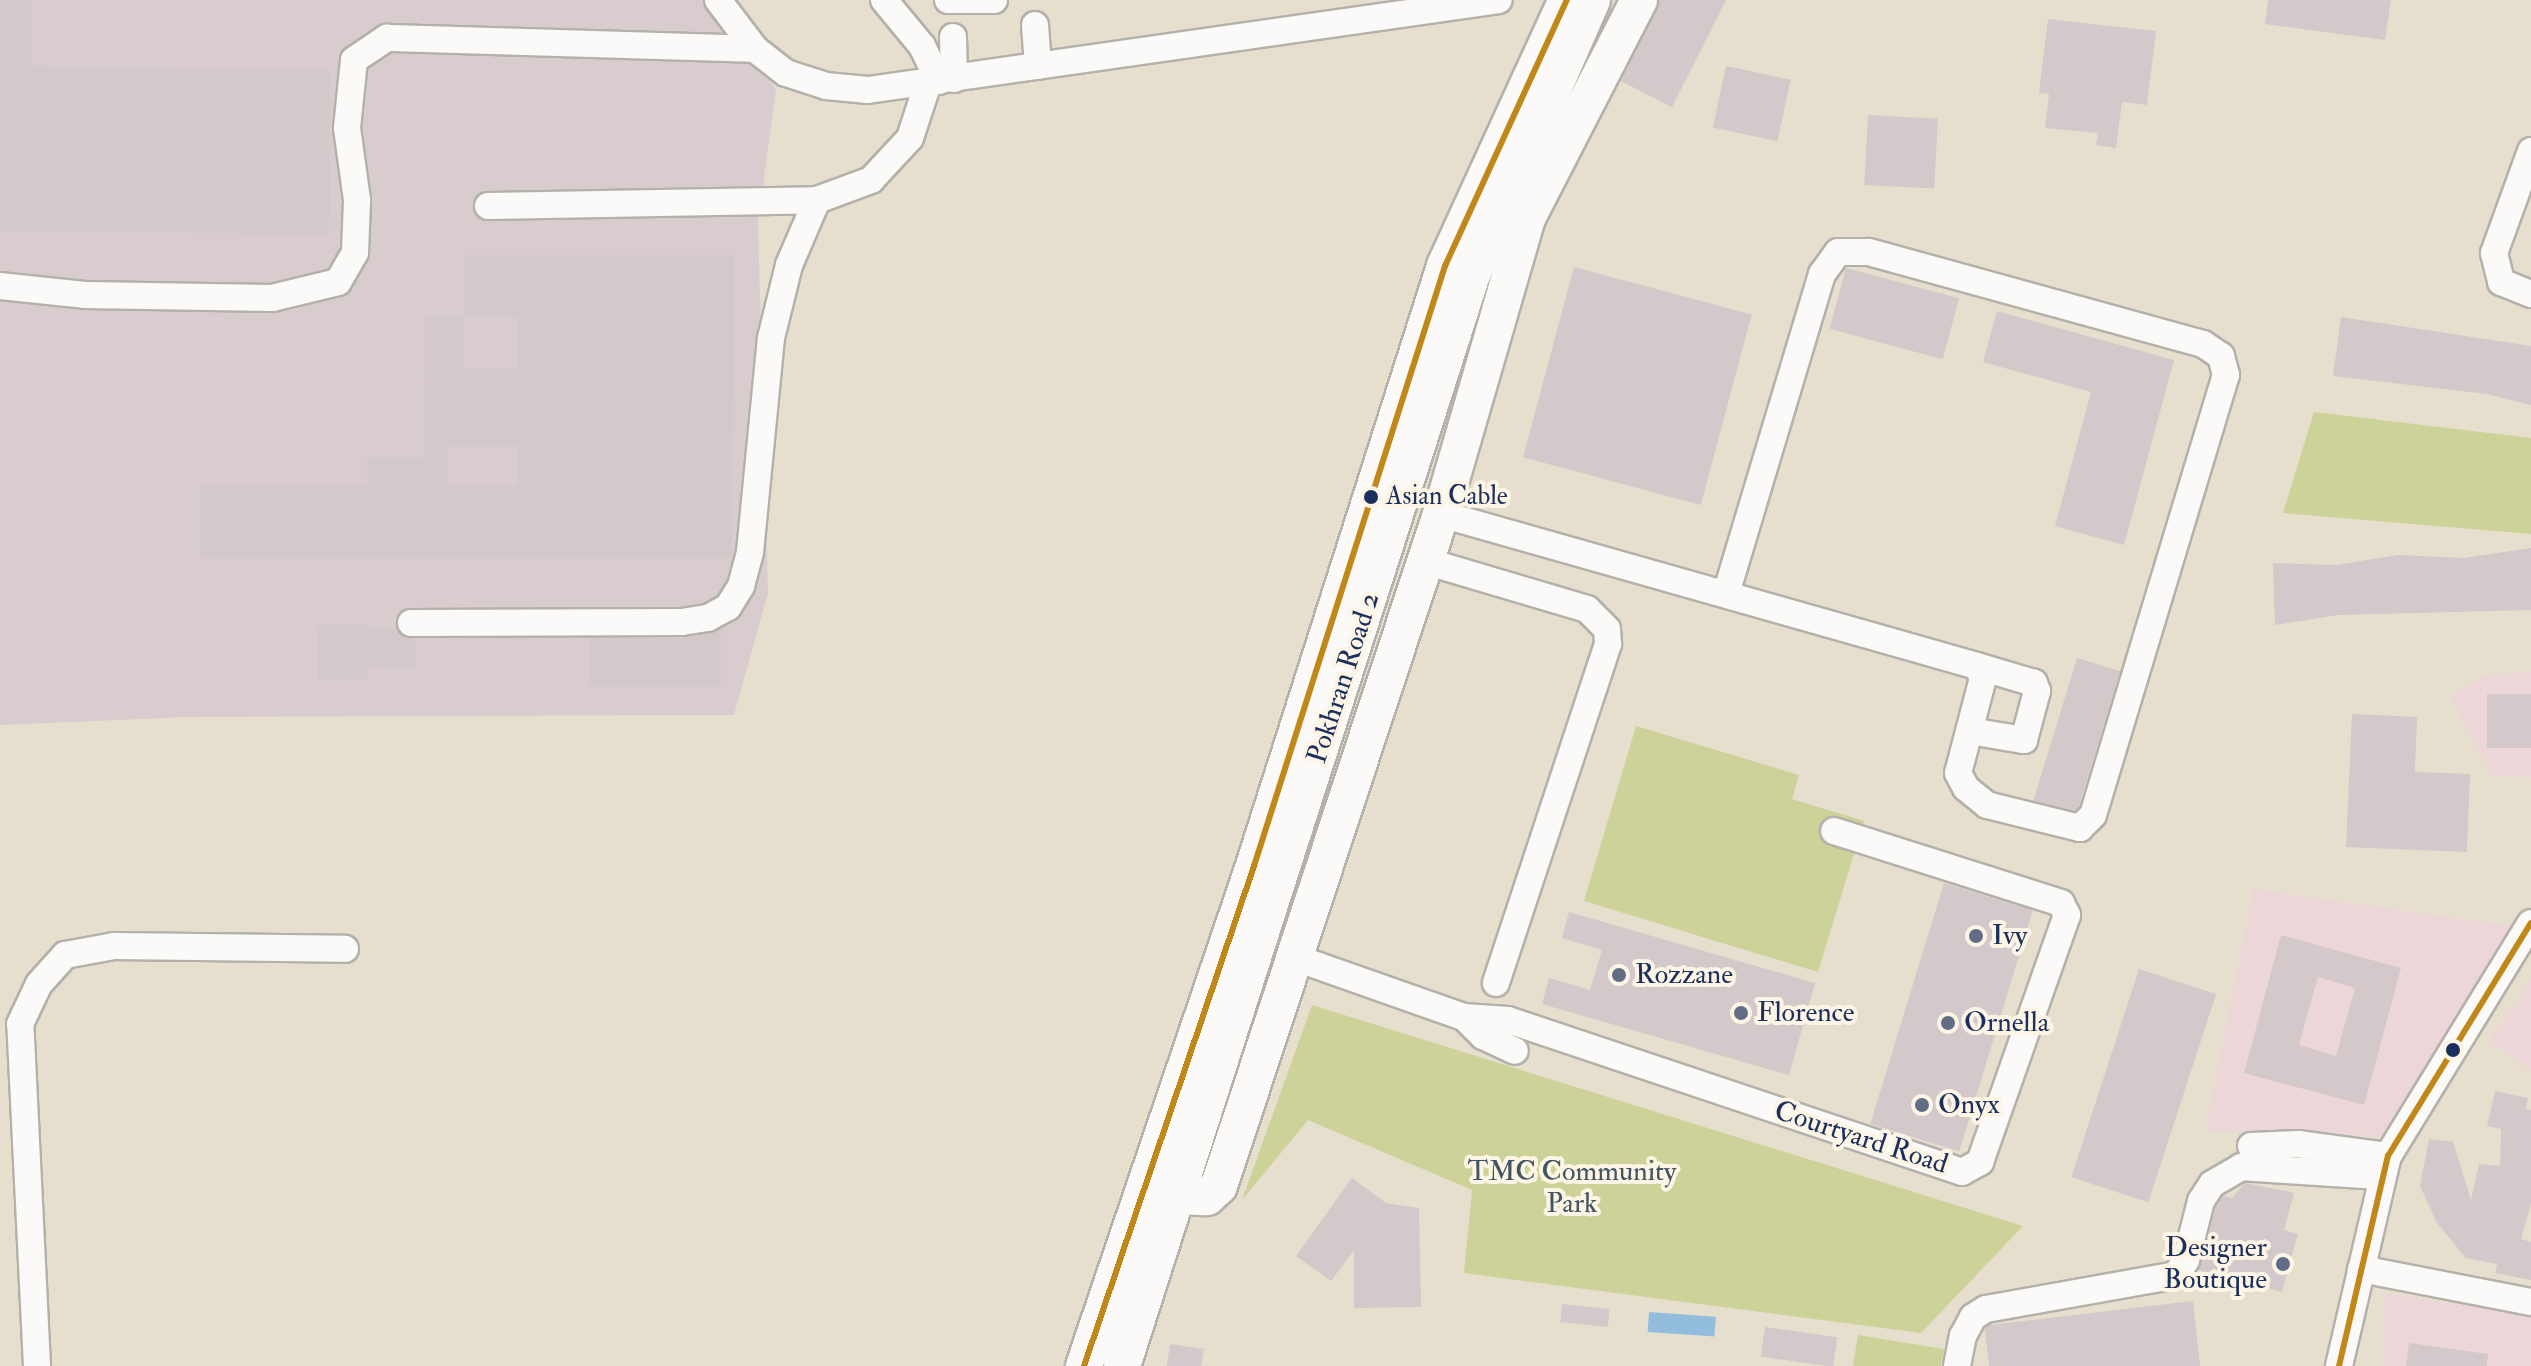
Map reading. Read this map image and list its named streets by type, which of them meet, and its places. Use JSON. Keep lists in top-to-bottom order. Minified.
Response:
{"streets":{"main road":["Pokhran Road 2"],"street":["Courtyard Road"]},"parks":["TMC Community Park"],"places":["Asian Cable","Ivy","Rozzane","Florence","Ornella","Onyx","Designer Boutique"]}
